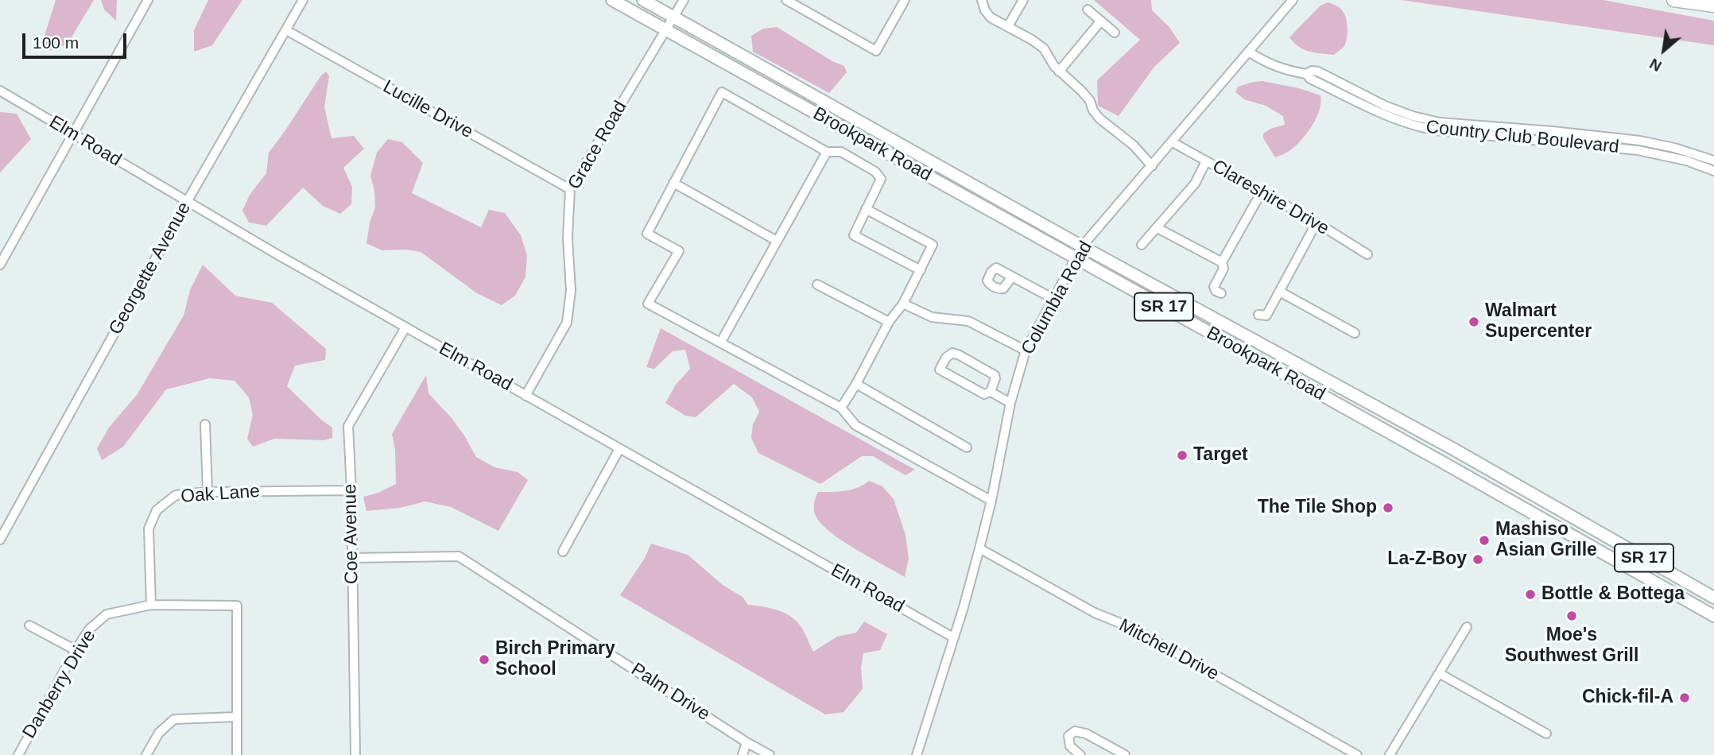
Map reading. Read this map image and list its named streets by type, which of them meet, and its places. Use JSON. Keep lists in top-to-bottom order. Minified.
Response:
{"streets":{"main road":["Brookpark Road","SR 17"],"street":["Lucille Drive","Country Club Boulevard","Elm Road","Grace Road","Clareshire Drive","Georgette Avenue","Columbia Road","Oak Lane","Coe Avenue","Mitchell Drive","Danberry Drive","Palm Drive"]},"crossings":[["Lucille Drive","Grace Road"],["Lucille Drive","Georgette Avenue"],["Country Club Boulevard","Columbia Road"],["Elm Road","Grace Road"],["Elm Road","Georgette Avenue"],["Elm Road","Columbia Road"],["Elm Road","Coe Avenue"],["Brookpark Road","Grace Road"],["Brookpark Road","Columbia Road"],["Clareshire Drive","Columbia Road"],["Columbia Road","Mitchell Drive"],["Oak Lane","Coe Avenue"],["Oak Lane","Danberry Drive"],["Coe Avenue","Palm Drive"]],"places":["Walmart Supercenter","Target","The Tile Shop","Mashiso Asian Grille","La-Z-Boy","Bottle & Bottega","Moe's Southwest Grill","Birch Primary School","Chick-fil-A"],"scale_bar":"100 m","north":"bottom left"}
